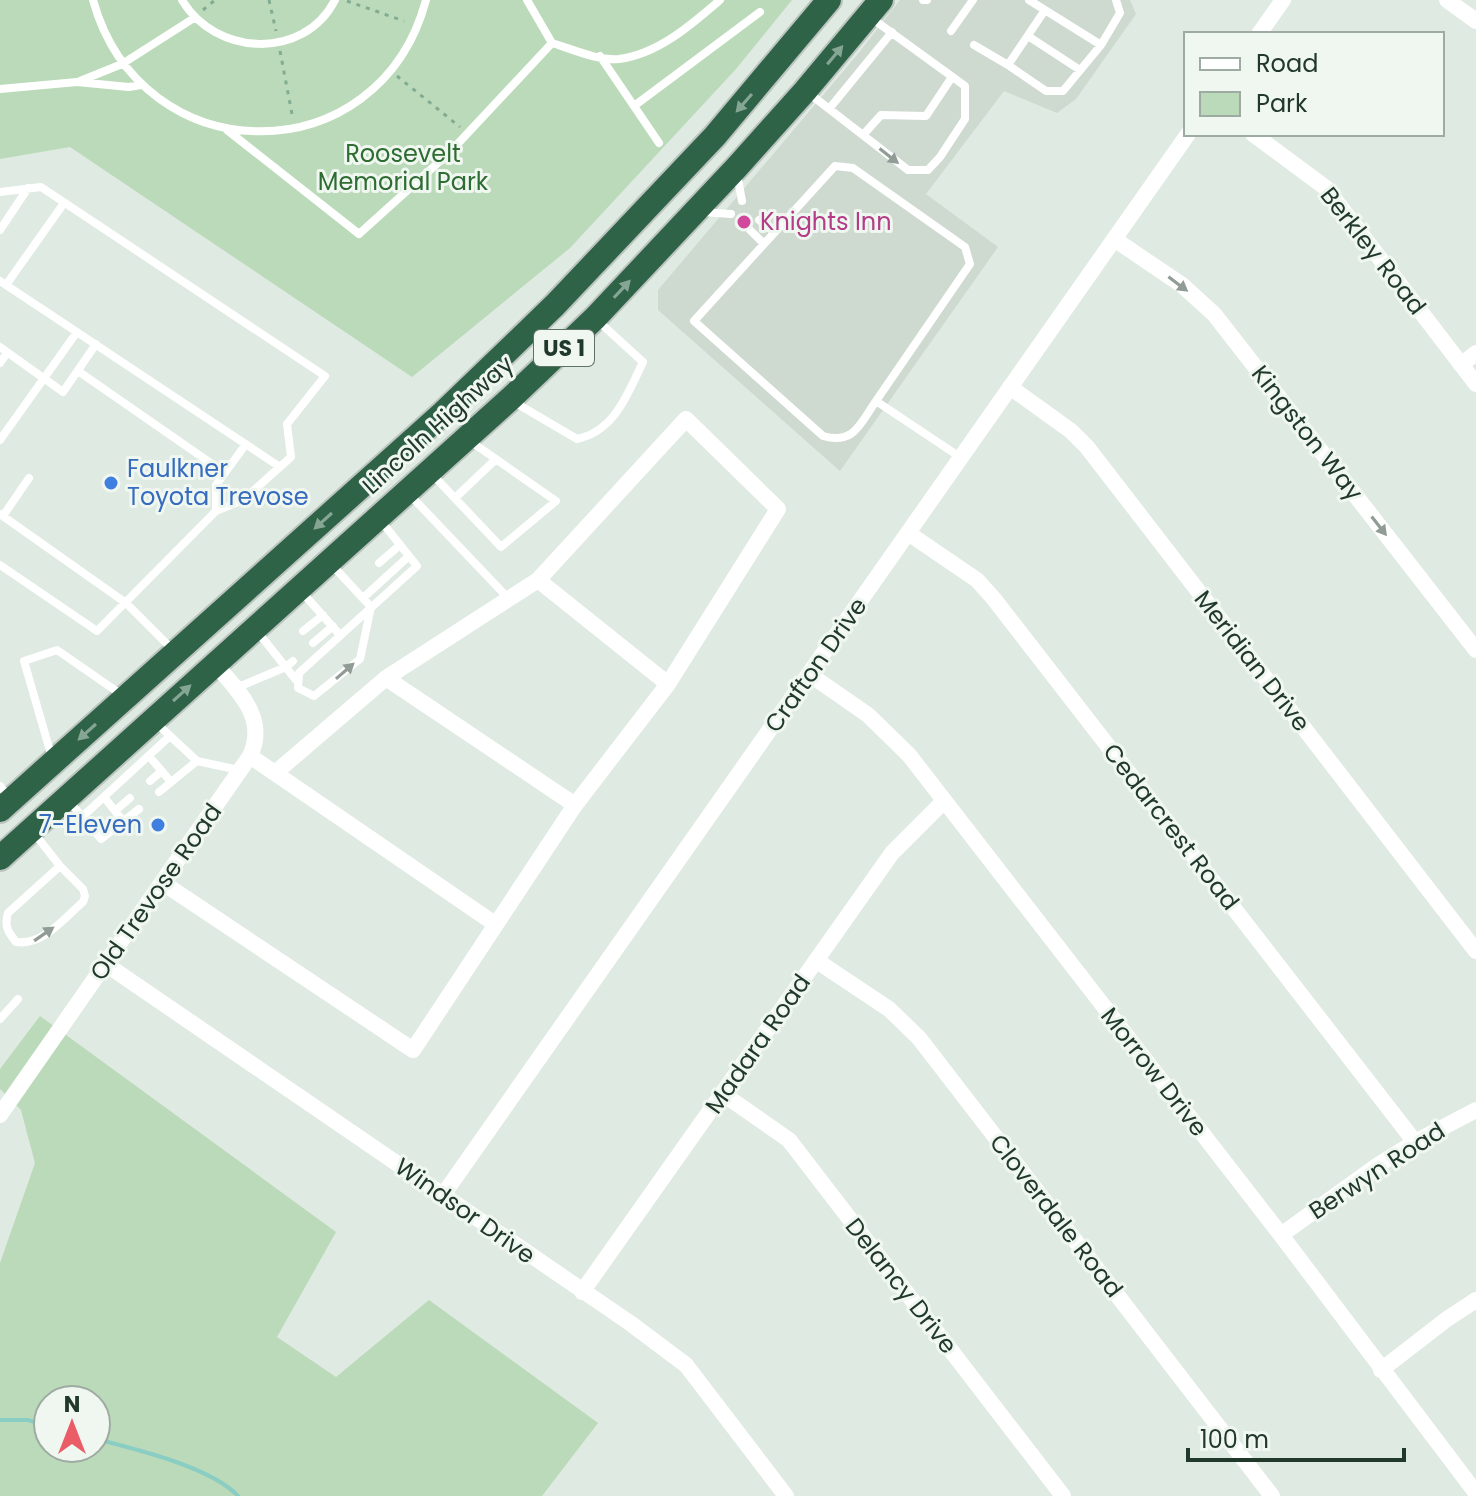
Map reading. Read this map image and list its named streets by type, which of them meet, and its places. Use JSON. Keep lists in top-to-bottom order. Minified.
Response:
{"streets":{"highway":["US 1","Lincoln Highway"],"street":["Berkley Road","Kingston Way","Meridian Drive","Crafton Drive","Cedarcrest Road","Old Trevose Road","Madara Road","Morrow Drive","Berwyn Road","Windsor Drive","Cloverdale Road","Delancy Drive"]},"crossings":[["Lincoln Highway","Old Trevose Road"],["Kingston Way","Crafton Drive"],["Meridian Drive","Crafton Drive"],["Crafton Drive","Cedarcrest Road"],["Crafton Drive","Morrow Drive"],["Crafton Drive","Windsor Drive"],["Cedarcrest Road","Berwyn Road"],["Old Trevose Road","Windsor Drive"],["Madara Road","Morrow Drive"],["Madara Road","Windsor Drive"],["Madara Road","Cloverdale Road"],["Madara Road","Delancy Drive"],["Morrow Drive","Berwyn Road"]],"one_way":["Kingston Way"],"parks":["Roosevelt Memorial Park"],"places":["Knights Inn","Faulkner Toyota Trevose","7-Eleven"],"legend":["Road","Park"],"scale_bar":"100 m","north":"top"}
